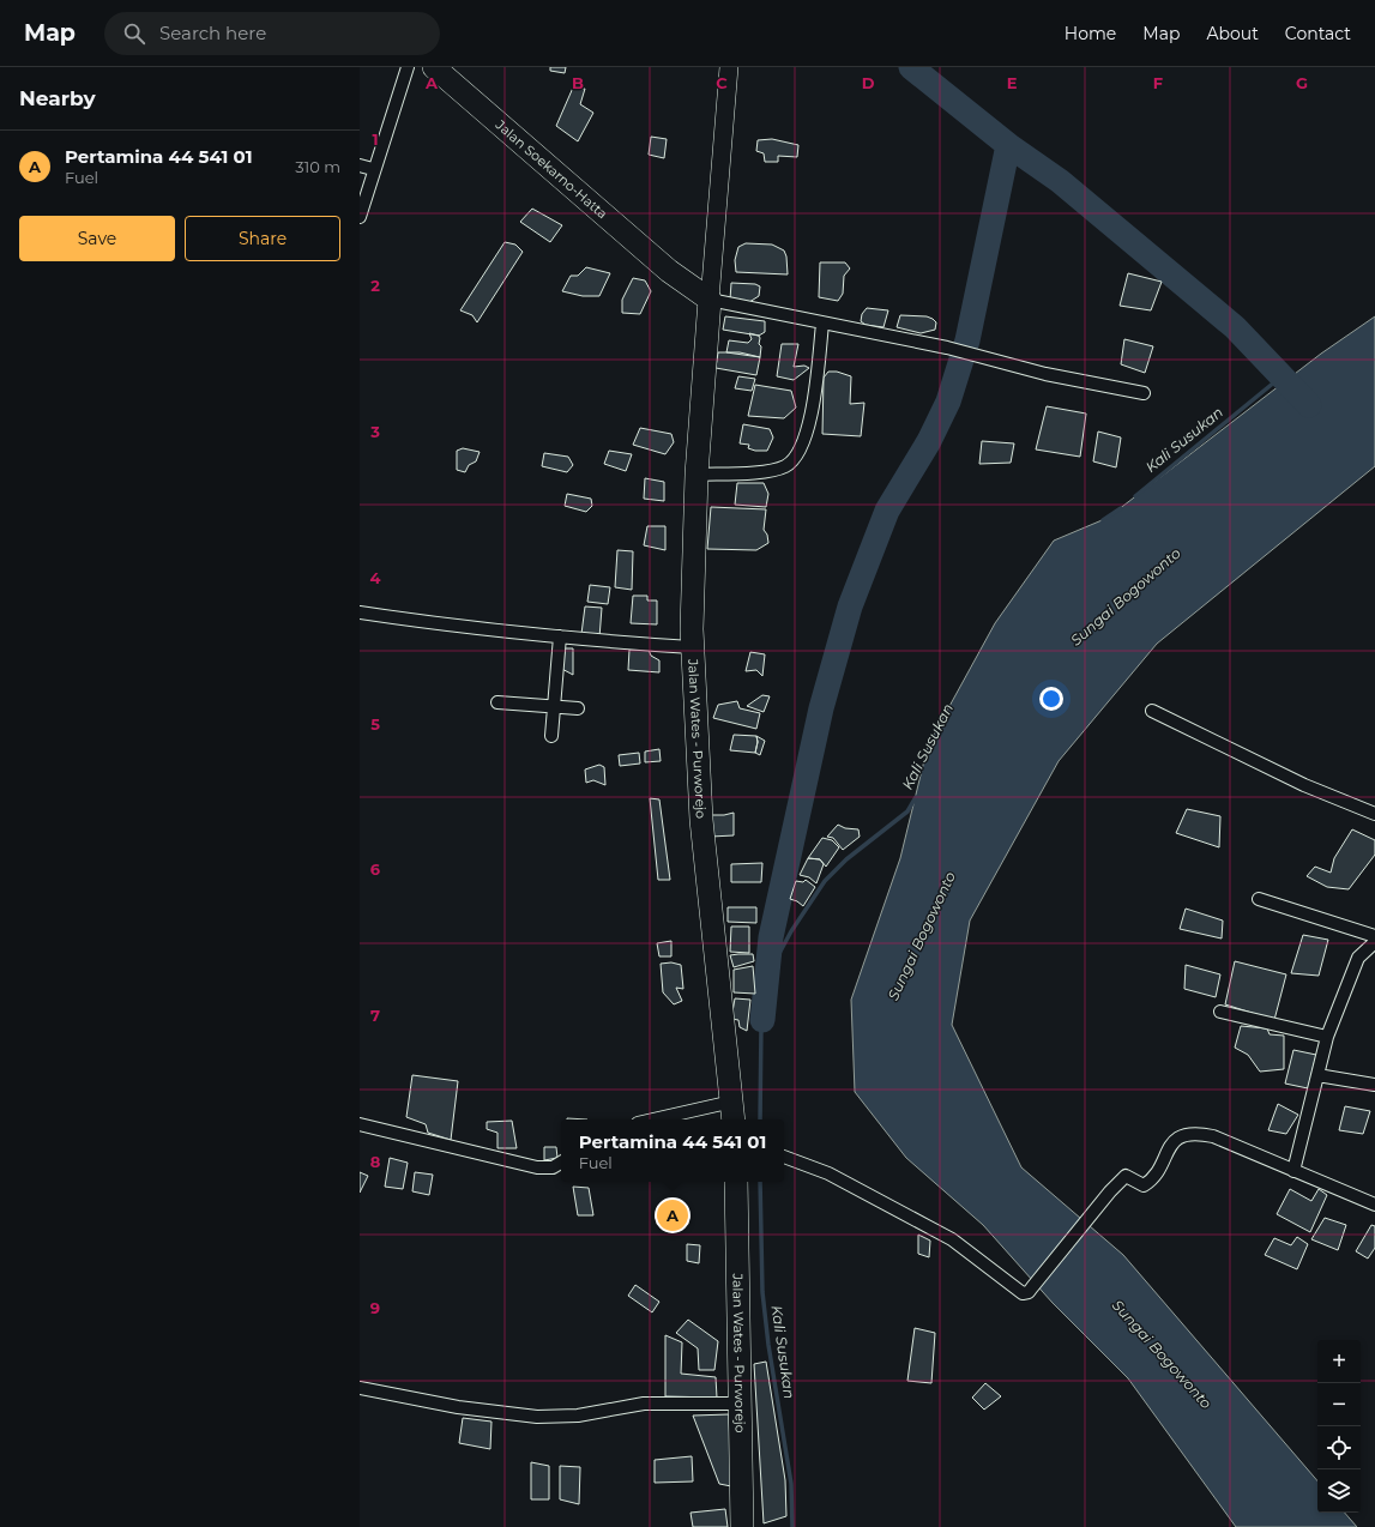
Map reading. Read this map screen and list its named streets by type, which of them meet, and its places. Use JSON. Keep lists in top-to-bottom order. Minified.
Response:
{"streets":{"highway":["Jalan Soekarno-Hatta","Jalan Wates - Purworejo"]},"crossings":[["Jalan Soekarno-Hatta","Jalan Wates - Purworejo"]],"water":["Kali Susukan","Sungai Bogowonto"],"page":{"header":"Map","search":"Search here","nav":["Home","Map","About","Contact"],"heading":"Nearby","list":[{"mark":"A","name":"Pertamina 44 541 01","note":"Fuel","value":"310 m"}],"buttons":["Save","Share"],"popup":["Pertamina 44 541 01","Fuel"],"pins":"A","map_buttons":["+","−"]},"grid":{"columns":["A","B","C","D","E","F","G"],"rows":["1","2","3","4","5","6","7","8","9"]}}
